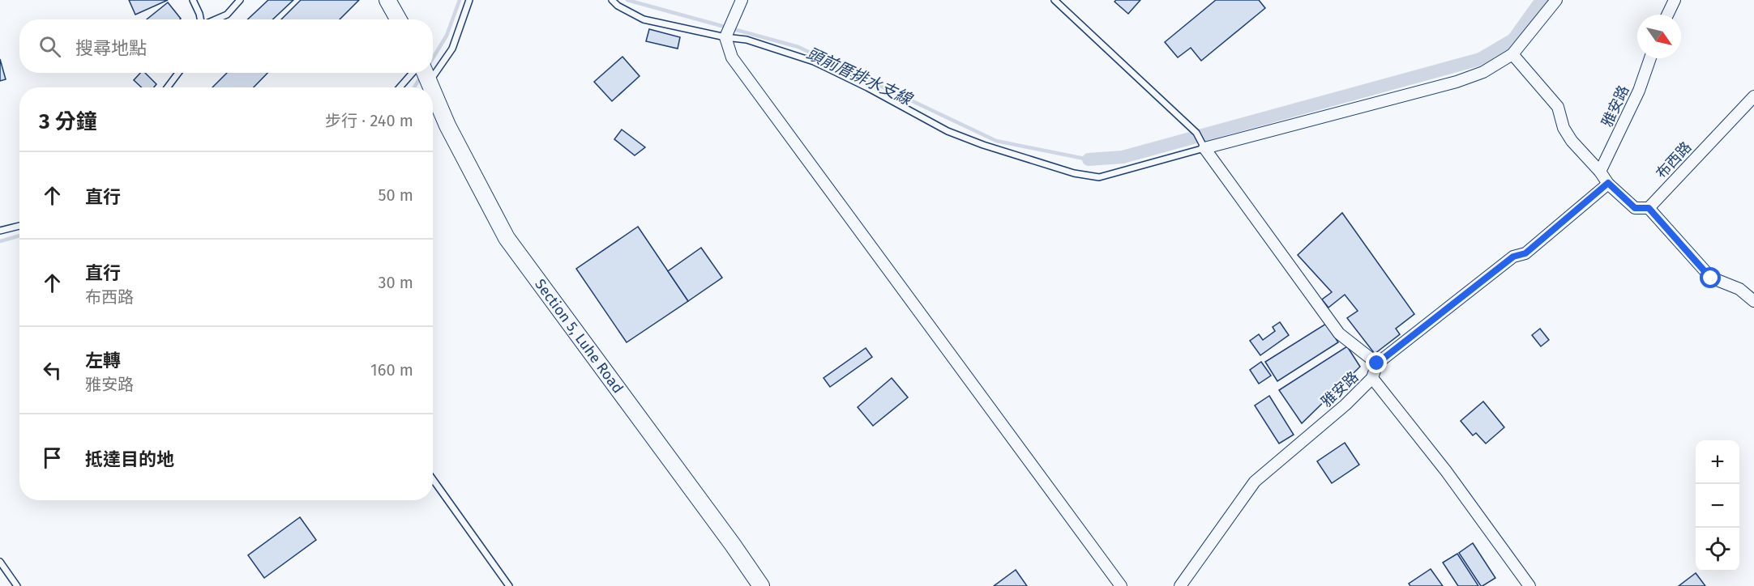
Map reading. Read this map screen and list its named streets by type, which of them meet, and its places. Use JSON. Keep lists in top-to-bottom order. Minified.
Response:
{"streets":{"main road":["Section 5, Luhe Road"],"street":["雅安路","布西路"]},"water":["頭前厝排水支線"],"north":"bottom right","page":{"search":"搜尋地點","heading":["3 分鐘","步行 · 240 m"],"list":[["直行","50 m"],["直行","布西路","30 m"],["左轉","雅安路","160 m"],"抵達目的地"],"map_buttons":["+","−"]}}
